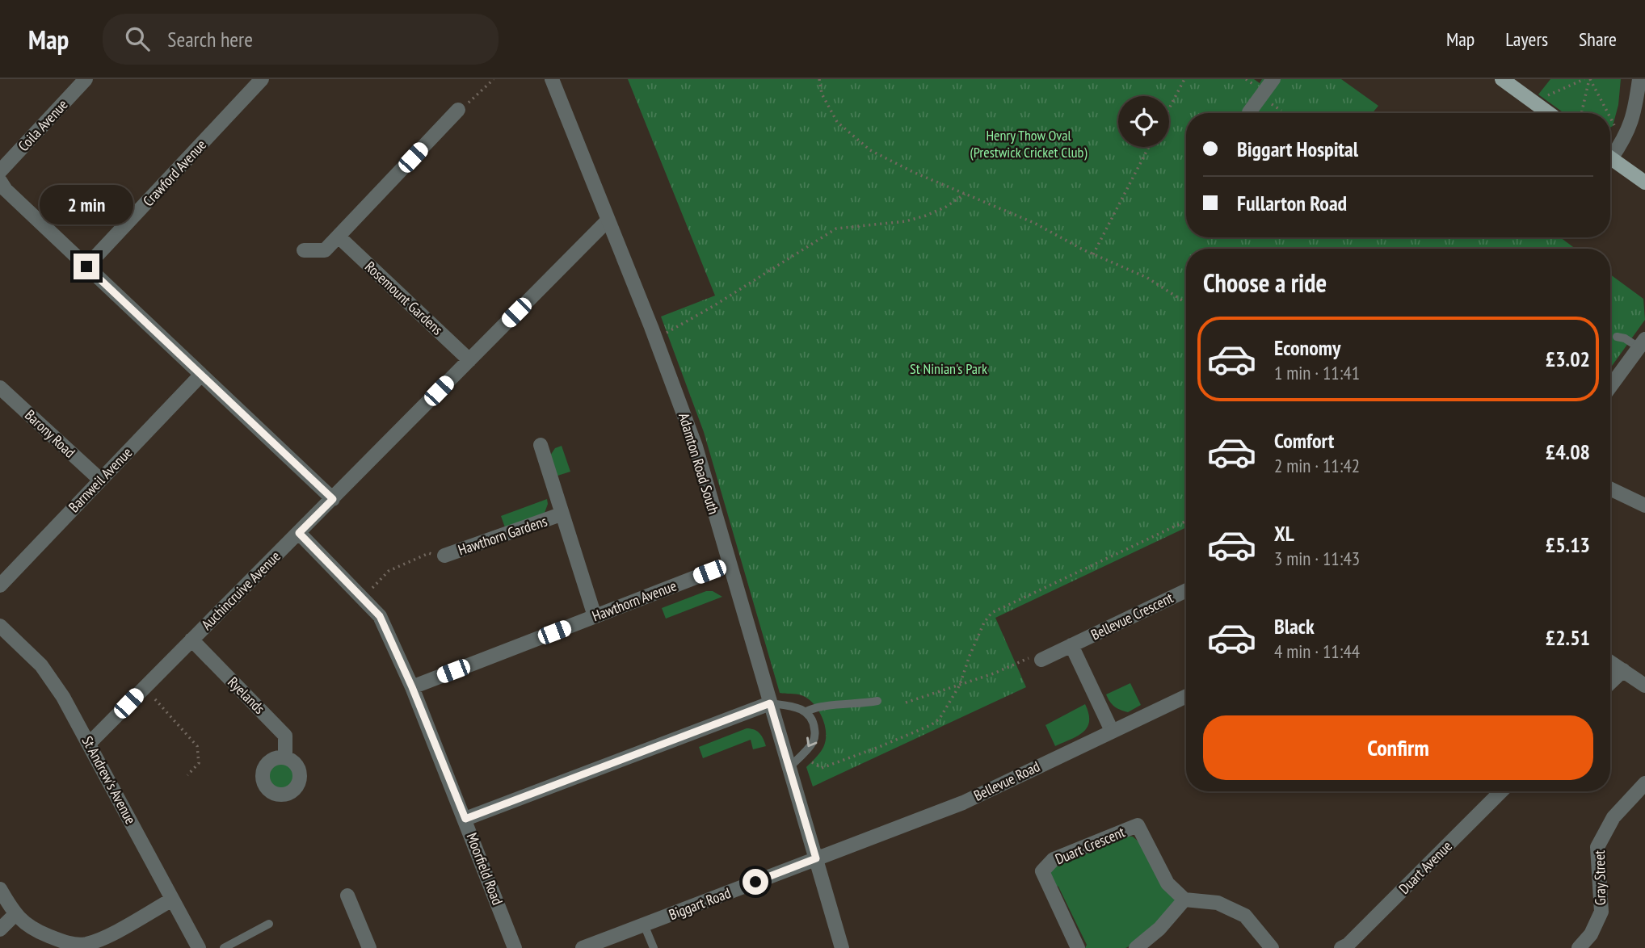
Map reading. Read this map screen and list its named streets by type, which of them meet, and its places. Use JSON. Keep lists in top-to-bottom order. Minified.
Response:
{"streets":{"street":["Coila Avenue","Crawford Avenue","Rosemount Gardens","Barony Road","Adamton Road South","Barnweil Avenue","Hawthorn Gardens","Auchincruive Avenue","Hawthorn Avenue","Bellevue Crescent","Ryelands","St Andrew's Avenue","Bellevue Road","Duart Crescent","Duart Avenue","Moorfield Road","Gray Street","Biggart Road"]},"crossings":[["Rosemount Gardens","Auchincruive Avenue"],["Barony Road","Barnweil Avenue"],["Adamton Road South","Auchincruive Avenue"],["Adamton Road South","Hawthorn Avenue"],["Adamton Road South","Bellevue Road"],["Adamton Road South","Biggart Road"],["Hawthorn Gardens","Hawthorn Avenue"],["Auchincruive Avenue","Ryelands"],["Auchincruive Avenue","St Andrew's Avenue"],["Auchincruive Avenue","Moorfield Road"],["Hawthorn Avenue","Moorfield Road"],["Bellevue Road","Biggart Road"]],"parks":["Henry Thow Oval (Prestwick Cricket Club)","St Ninian's Park"],"page":{"header":"Map","search":"Search here","nav":["Map","Layers","Share"],"banner":["Biggart Hospital","Fullarton Road"],"bubble":"2 min","heading":"Choose a ride","list":[{"name":"Economy","note":"1 min · 11:41","value":"£3.02"},{"name":"Comfort","note":"2 min · 11:42","value":"£4.08"},{"name":"XL","note":"3 min · 11:43","value":"£5.13"},{"name":"Black","note":"4 min · 11:44","value":"£2.51"}],"buttons":"Confirm"}}
